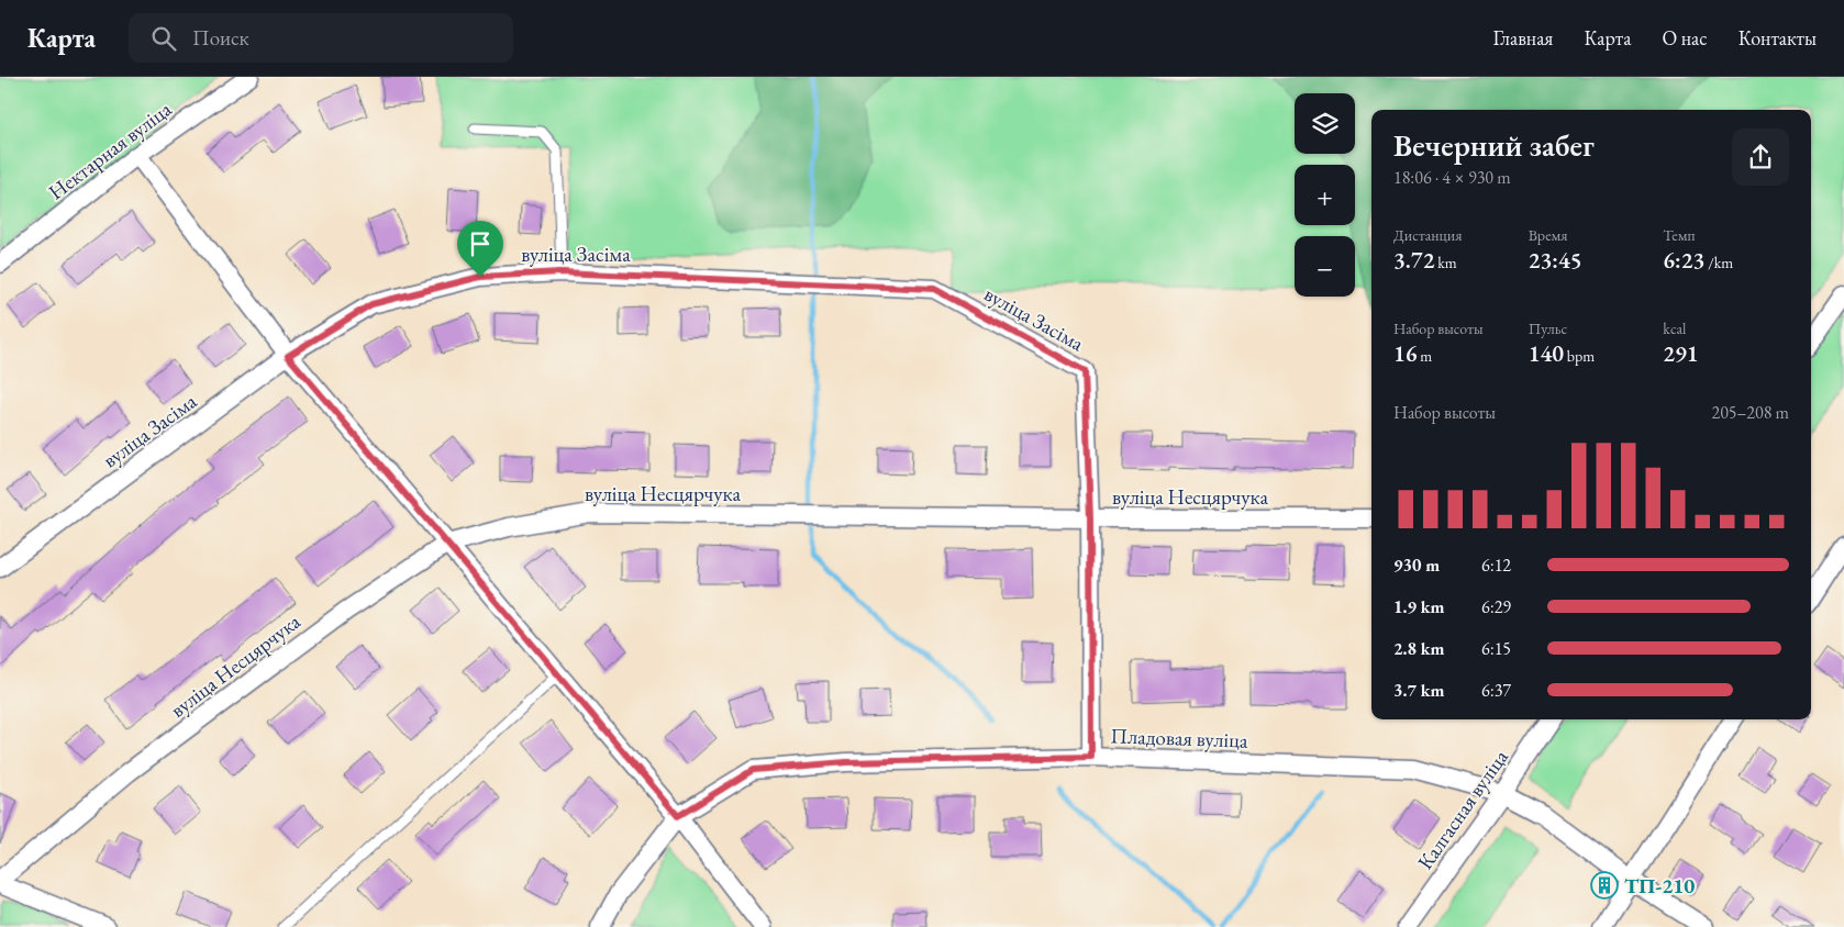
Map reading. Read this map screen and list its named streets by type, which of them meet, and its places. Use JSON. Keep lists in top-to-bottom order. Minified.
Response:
{"streets":{"street":["Нектарная вуліца","вуліца Засіма","вуліца Несцярчука","Пладовая вуліца","Калгасная вуліца"]},"crossings":[["вуліца Засіма","вуліца Несцярчука"],["Пладовая вуліца","Калгасная вуліца"]],"places":{"building":["ТП-210"]},"page":{"header":"Карта","search":"Поиск","nav":["Главная","Карта","О нас","Контакты"],"map_buttons":["+","−"],"heading":["Вечерний забег","18:06 · 4 × 930 m"],"stats":[["Дистанция","3.72 km"],["Время","23:45"],["Темп","6:23 /km"],["Набор высоты","16 m"],["Пульс","140 bpm"],["kcal","291"]],"chart":["Набор высоты","205–208 m"],"list":[{"name":"930 m","note":"6:12"},{"name":"1.9 km","note":"6:29"},{"name":"2.8 km","note":"6:15"},{"name":"3.7 km","note":"6:37"}]}}
